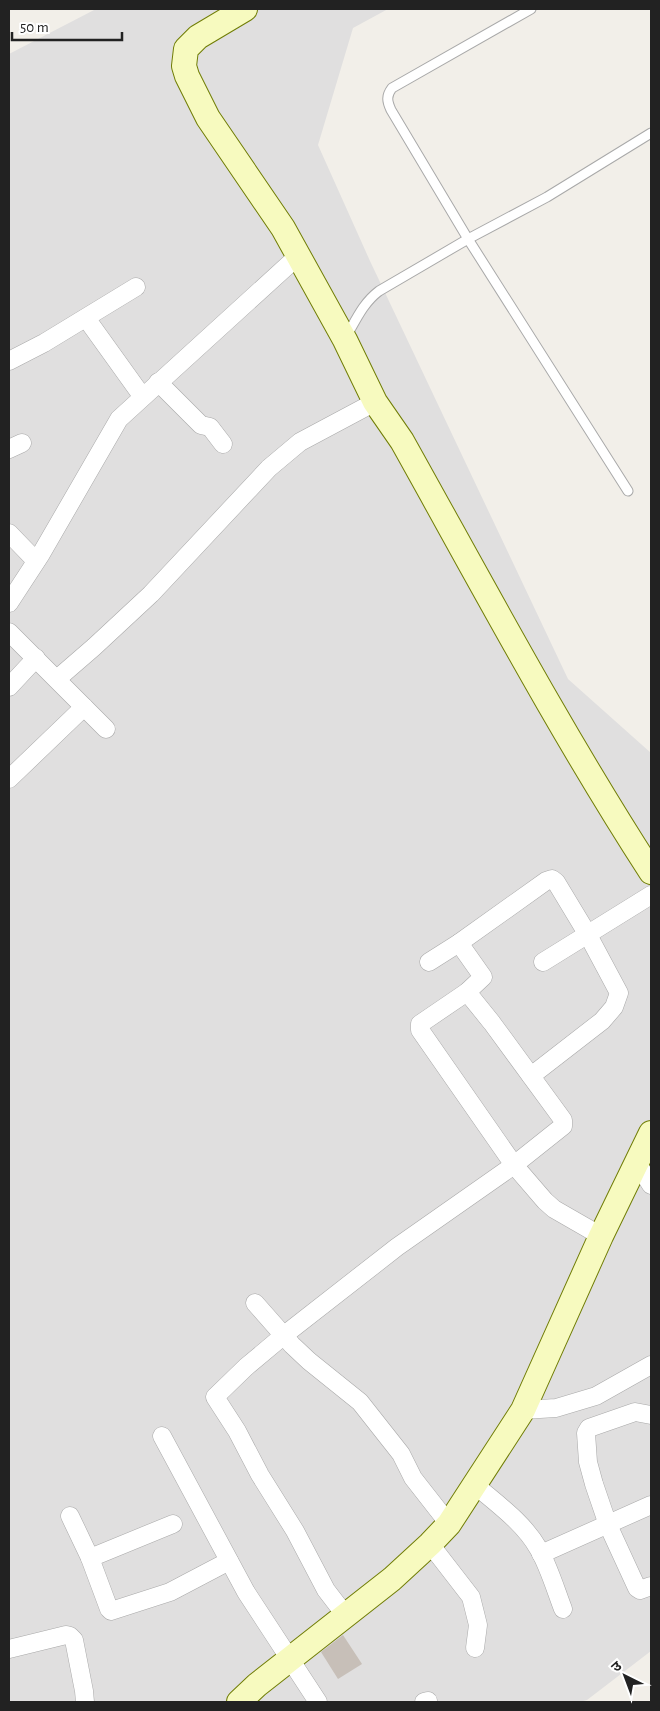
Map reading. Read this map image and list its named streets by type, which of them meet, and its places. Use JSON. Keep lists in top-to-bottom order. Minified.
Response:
{"scale_bar":"50 m","north":"top left"}
